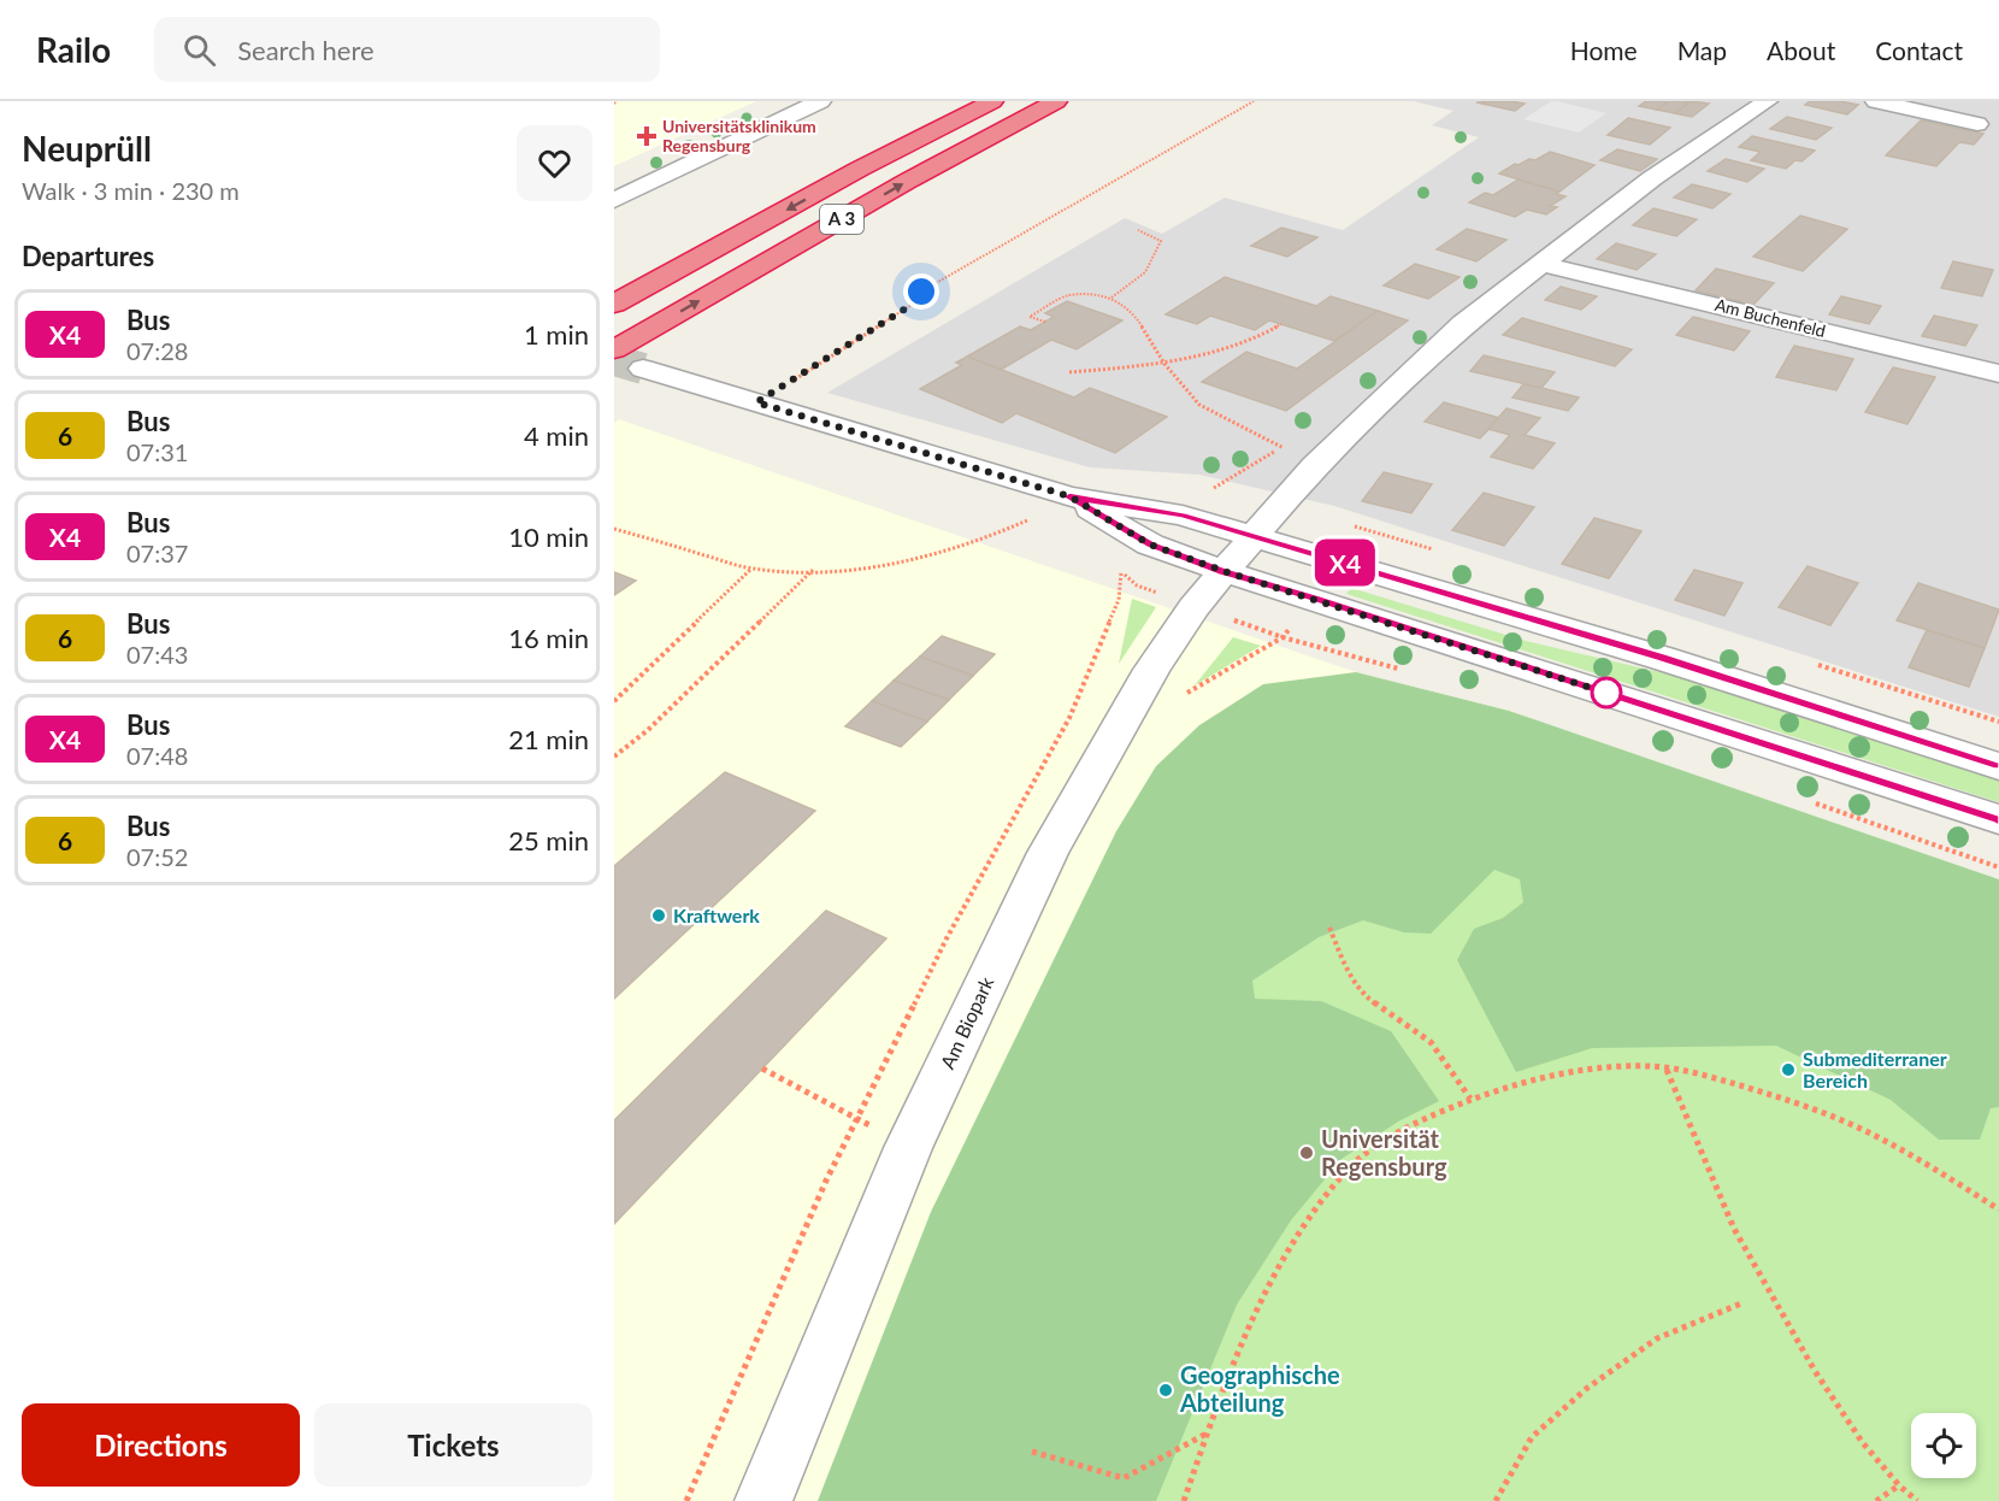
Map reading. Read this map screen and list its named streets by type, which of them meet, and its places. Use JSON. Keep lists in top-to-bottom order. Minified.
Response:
{"streets":{"highway":["A 3"],"street":["Am Buchenfeld","Am Biopark"]},"crossings":[["Am Buchenfeld","Am Biopark"]],"places":{"health":["Universitätsklinikum Regensburg"],"other":["Kraftwerk","Submediterraner Bereich","Universität Regensburg","Geographische Abteilung"]},"lines":["bus line X4"],"page":{"header":"Railo","search":"Search here","nav":["Home","Map","About","Contact"],"heading":[["Neuprüll","Walk · 3 min · 230 m"],"Departures"],"on_map":"X4","list":[{"mark":"X4","name":"Bus","note":"07:28","value":"1 min"},{"mark":"6","name":"Bus","note":"07:31","value":"4 min"},{"mark":"X4","name":"Bus","note":"07:37","value":"10 min"},{"mark":"6","name":"Bus","note":"07:43","value":"16 min"},{"mark":"X4","name":"Bus","note":"07:48","value":"21 min"},{"mark":"6","name":"Bus","note":"07:52","value":"25 min"}],"buttons":["Directions","Tickets"]}}
